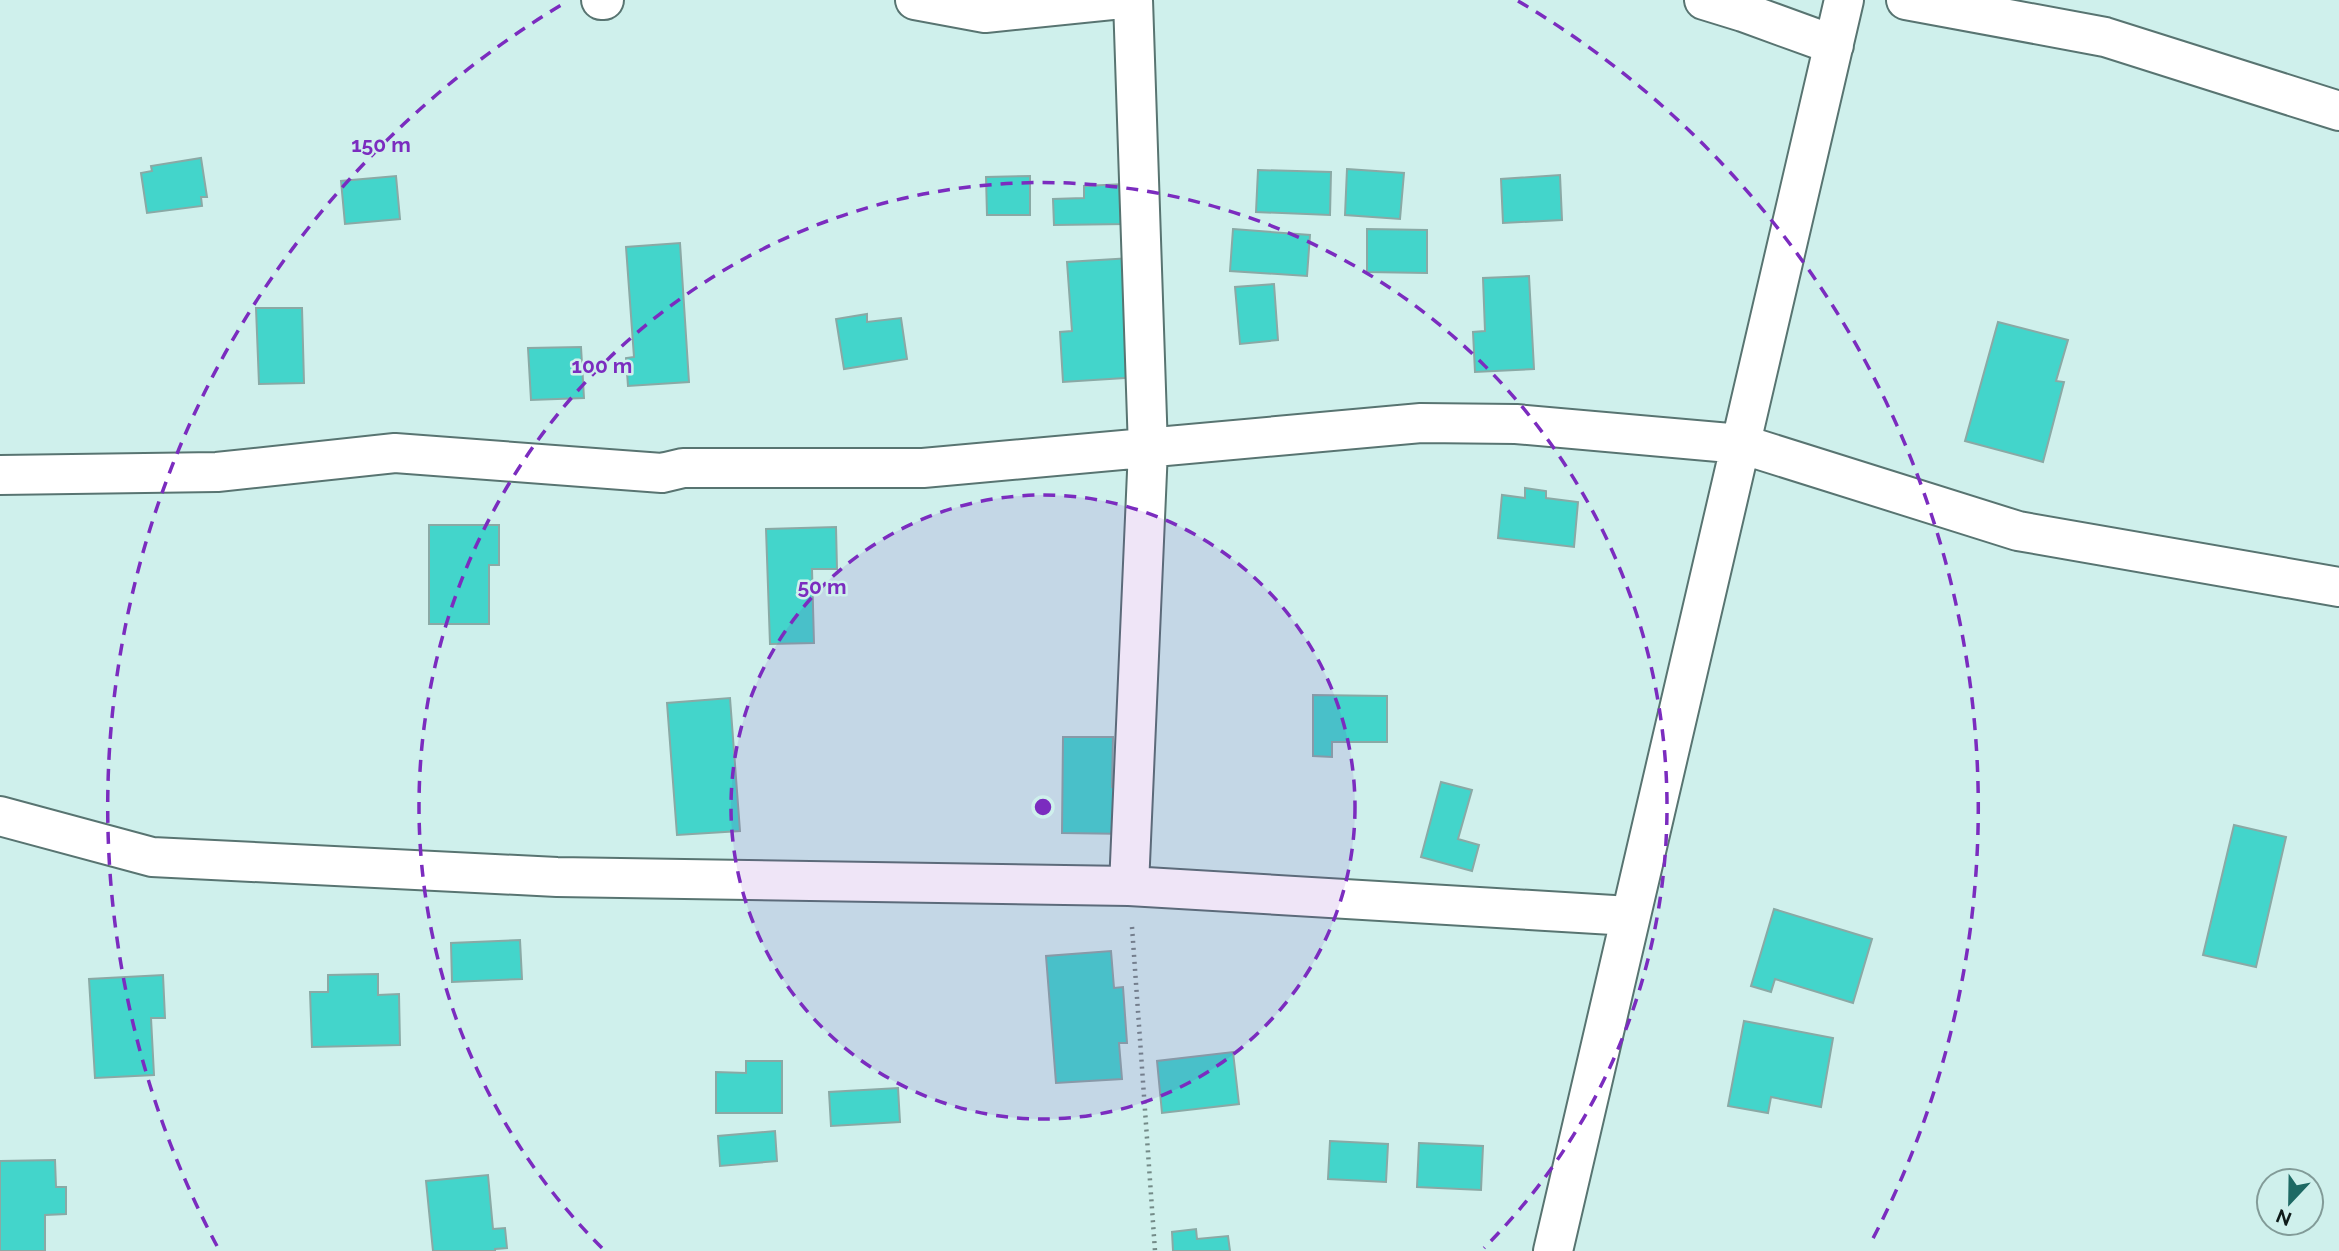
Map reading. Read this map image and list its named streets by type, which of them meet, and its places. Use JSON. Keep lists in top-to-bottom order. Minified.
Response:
{"north":"bottom","rings":["150 m","100 m","50 m"]}
